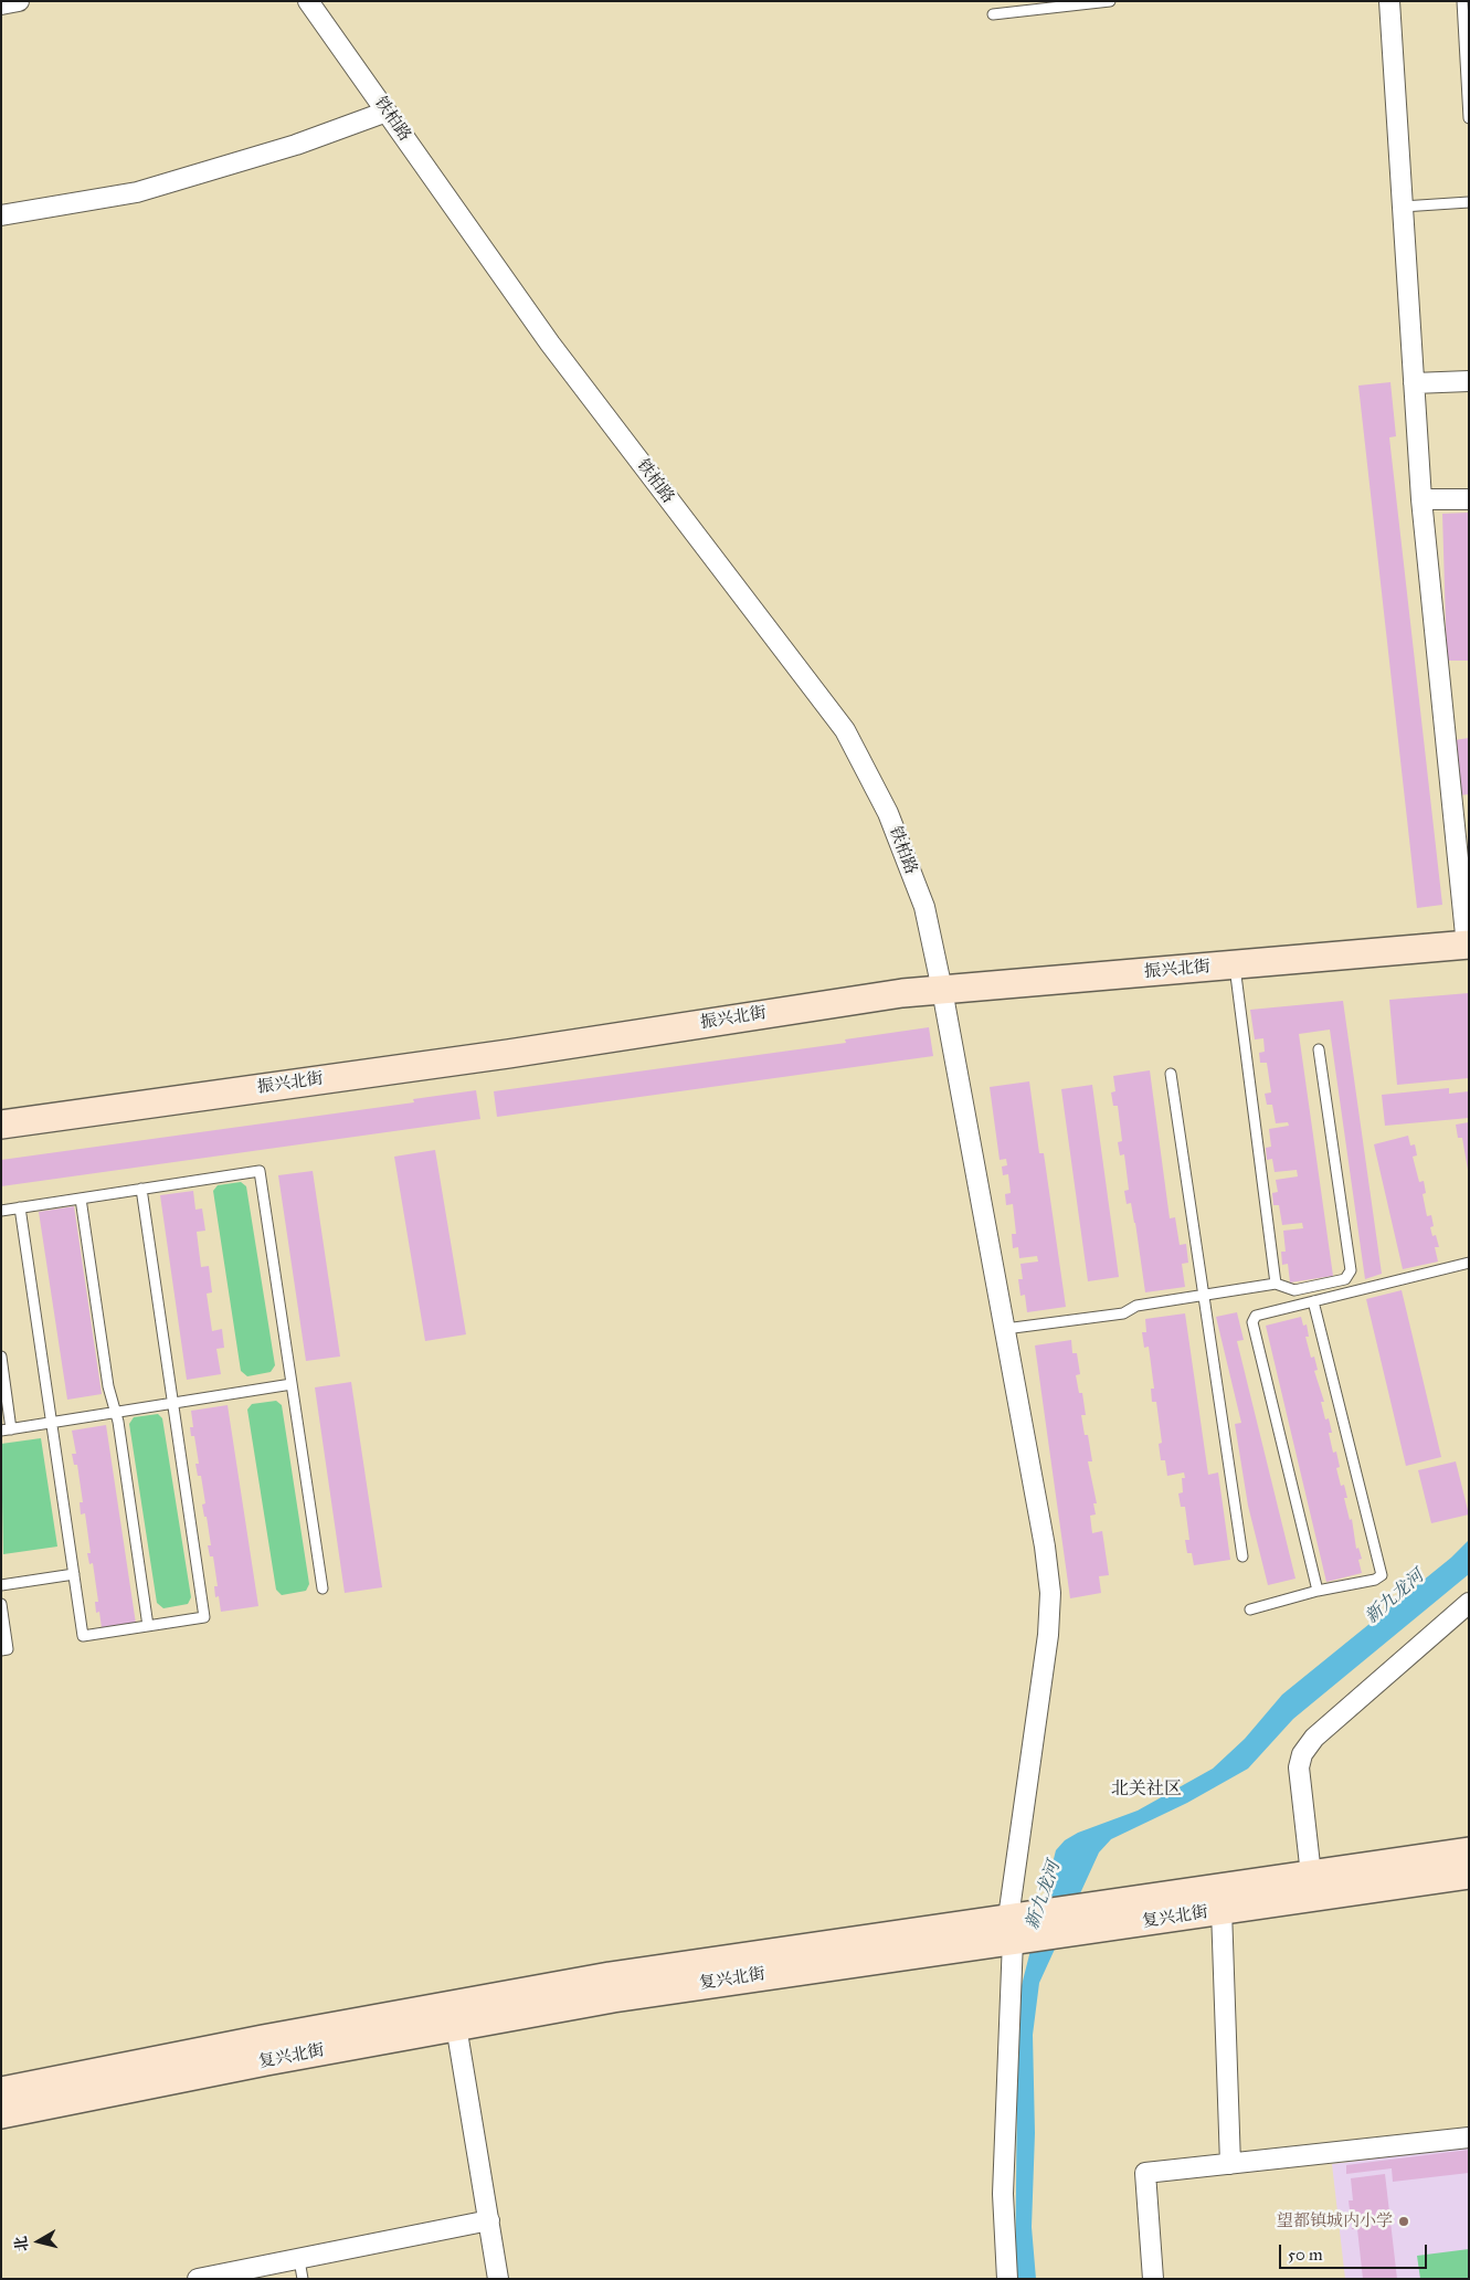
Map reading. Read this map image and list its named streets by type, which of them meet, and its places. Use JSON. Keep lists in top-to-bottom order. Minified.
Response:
{"streets":{"main road":["振兴北街","复兴北街"],"street":["铁柏路"]},"crossings":[["铁柏路","振兴北街"],["铁柏路","复兴北街"]],"districts":["北关社区"],"water":["新九龙河"],"places":["望都镇城内小学"],"scale_bar":"50 m","north":"left"}
